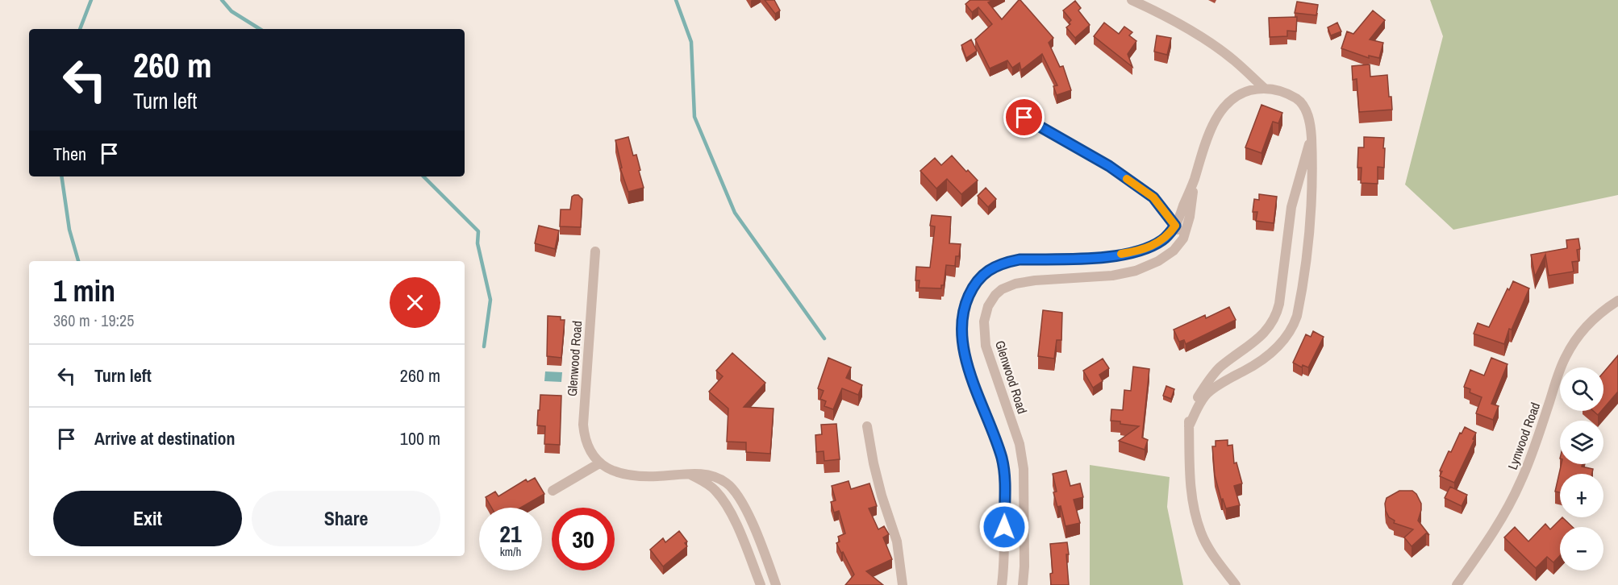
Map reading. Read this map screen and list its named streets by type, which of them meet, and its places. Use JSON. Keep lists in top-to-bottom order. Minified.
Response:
{"streets":{"street":["Glenwood Road","Lynwood Road"]},"page":{"turn":["260 m","Turn left"],"then":"Then","heading":["1 min","360 m · 19:25"],"list":[{"name":"Turn left","value":"260 m"},{"name":"Arrive at destination","value":"100 m"}],"map_buttons":["+","−"],"buttons":["Exit","Share"],"speed":"21 km/h","limit":"30"}}
